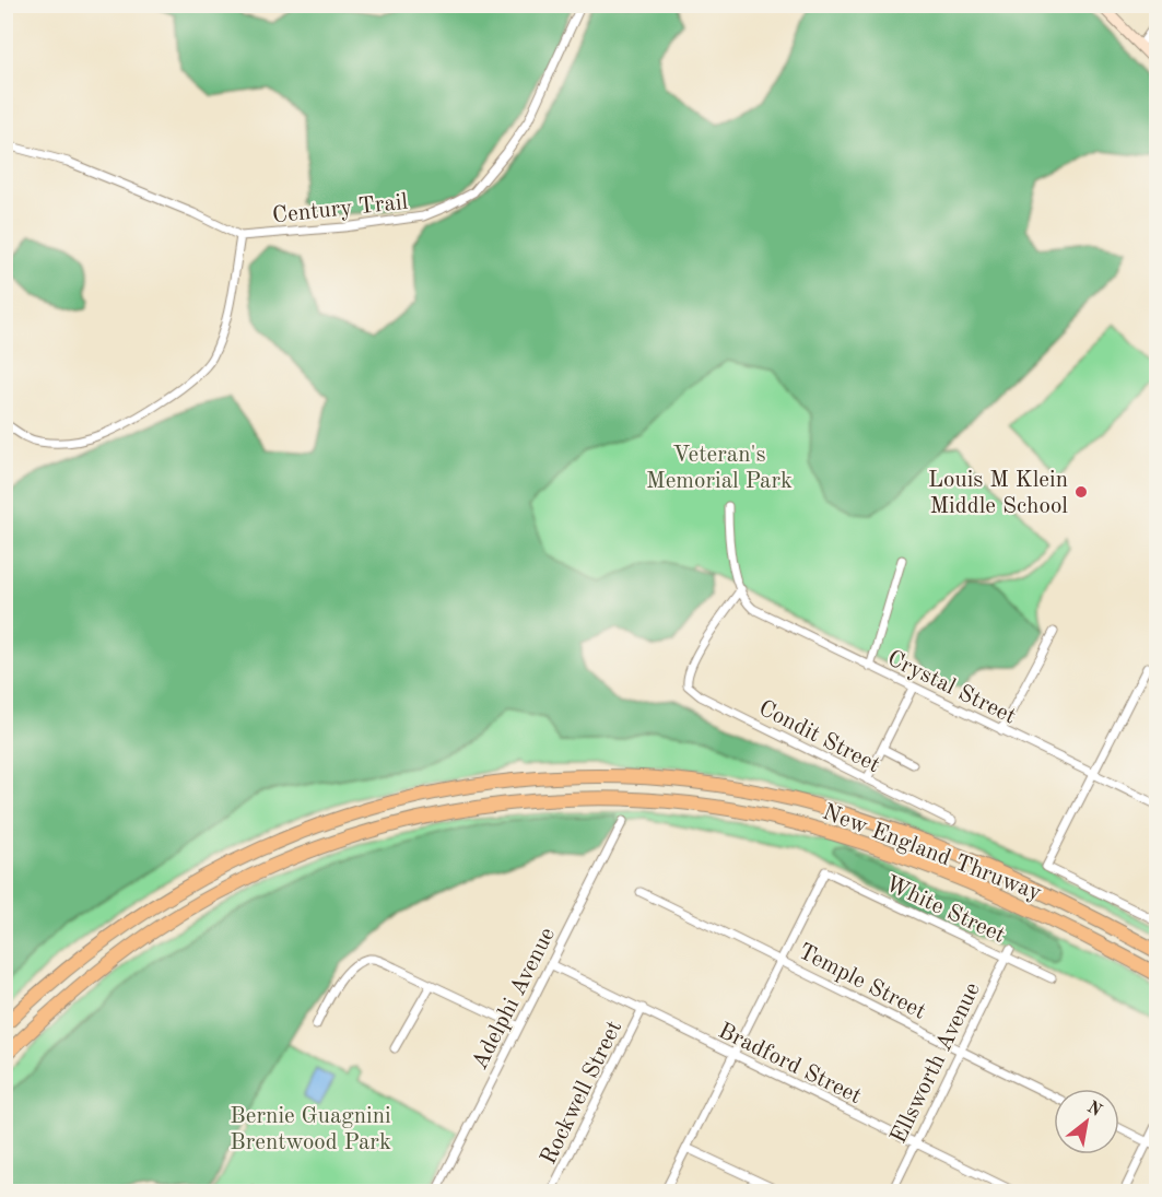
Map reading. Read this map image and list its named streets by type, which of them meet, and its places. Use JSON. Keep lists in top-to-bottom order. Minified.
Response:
{"streets":{"highway":["New England Thruway"],"street":["Century Trail","Crystal Street","Condit Street","White Street","Temple Street","Adelphi Avenue","Bradford Street","Ellsworth Avenue","Rockwell Street"]},"crossings":[["Crystal Street","Condit Street"],["White Street","Temple Street"],["White Street","Ellsworth Avenue"],["Temple Street","Ellsworth Avenue"],["Adelphi Avenue","Bradford Street"],["Bradford Street","Ellsworth Avenue"],["Bradford Street","Rockwell Street"]],"parks":["Veteran's Memorial Park","Bernie Guagnini Brentwood Park"],"places":["Louis M Klein Middle School"],"north":"top right"}
